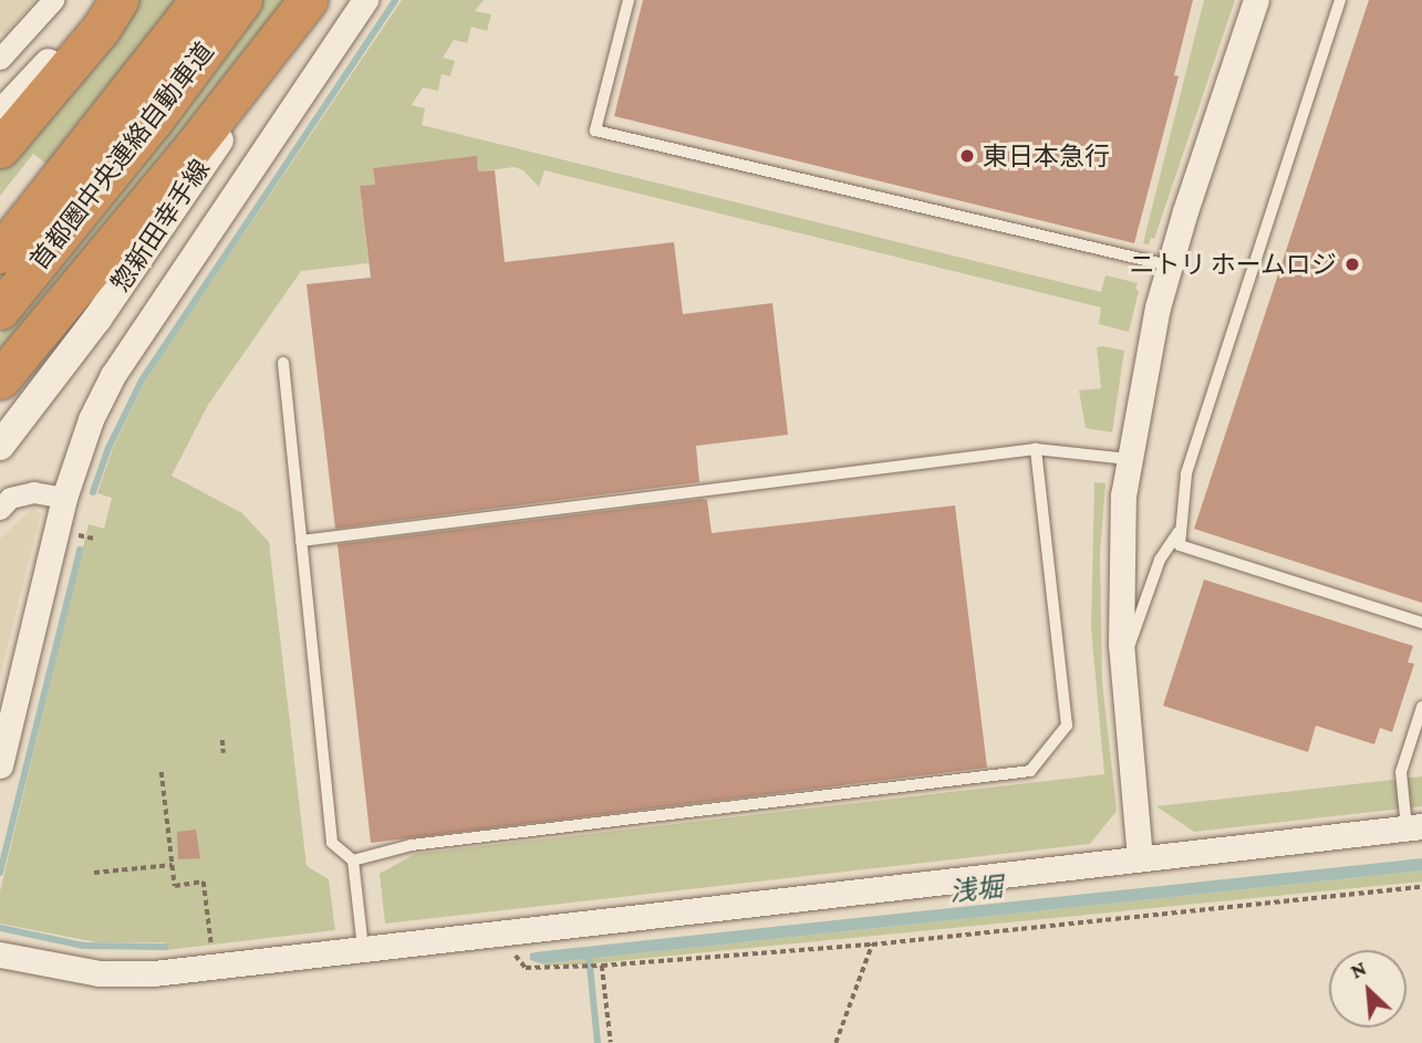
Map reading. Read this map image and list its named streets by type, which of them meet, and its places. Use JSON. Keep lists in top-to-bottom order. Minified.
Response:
{"streets":{"highway":["首都圏中央連絡自動車道"],"main road":["惣新田幸手線"]},"water":["浅堀"],"places":["東日本急行","ニトリ ホームロジ"],"north":"top left"}
